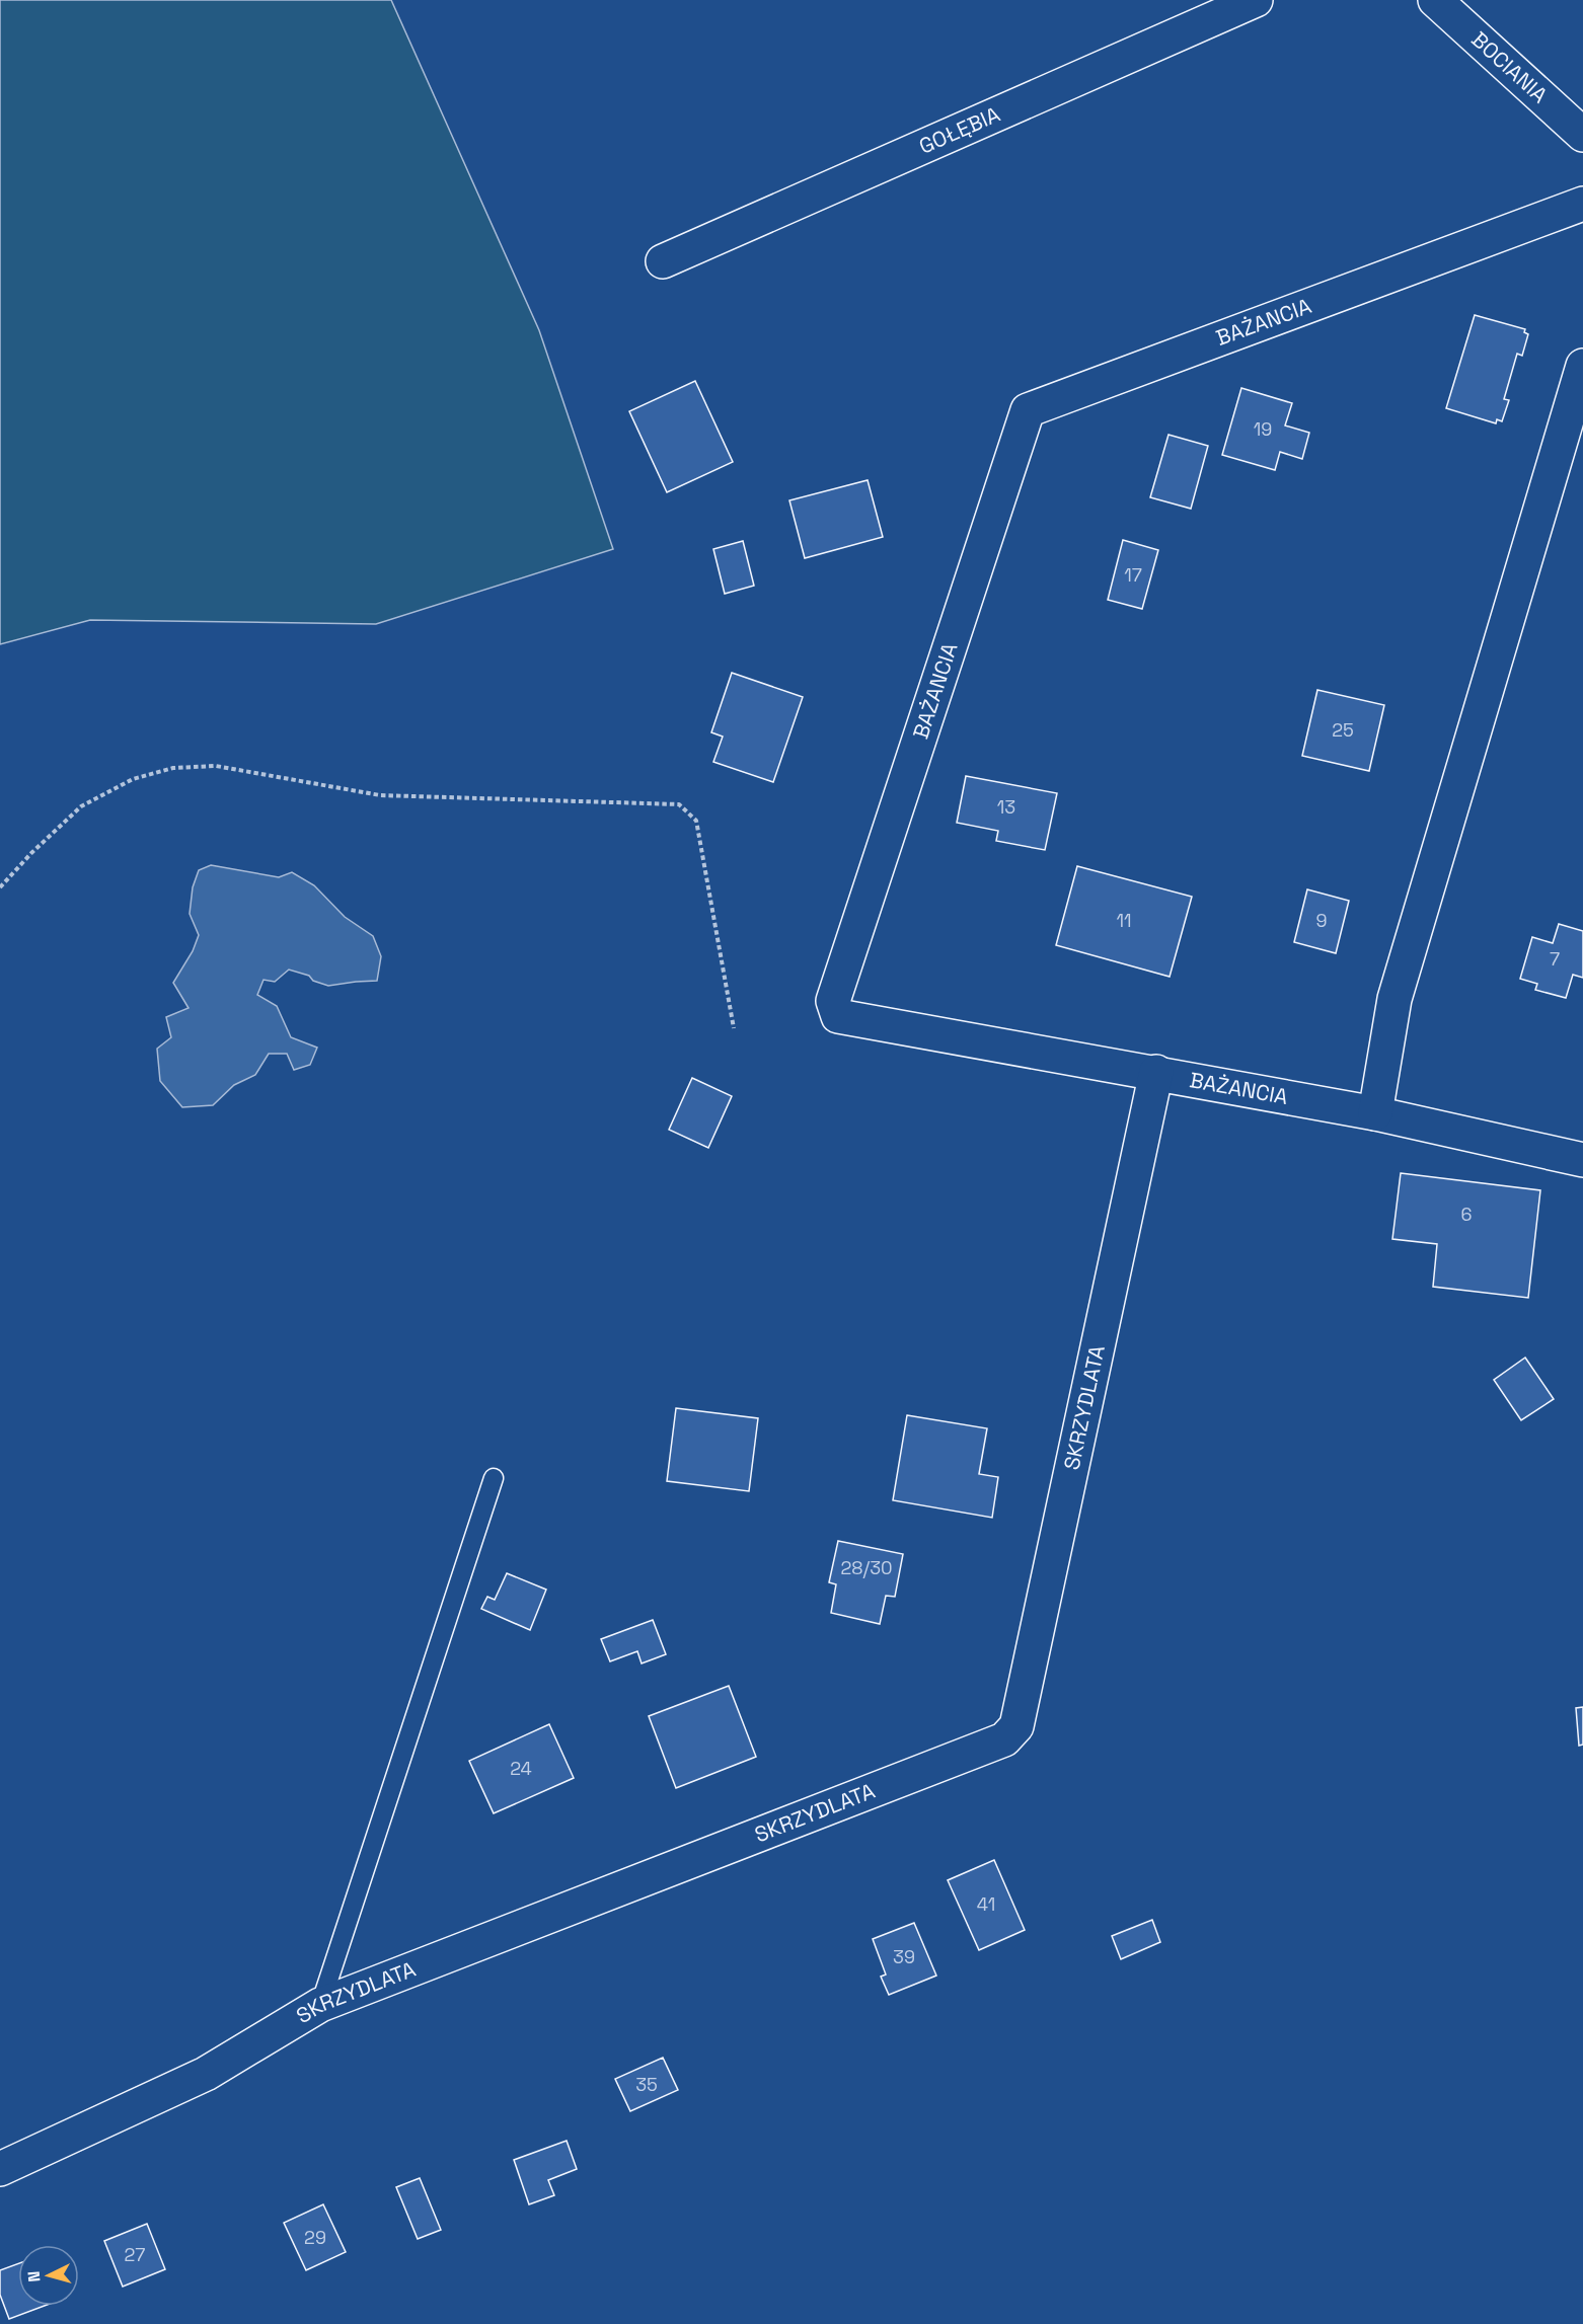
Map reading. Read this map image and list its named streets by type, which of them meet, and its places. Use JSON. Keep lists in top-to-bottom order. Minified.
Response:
{"streets":{"street":["BOCIANIA","GOŁĘBIA","BAŻANCIA","SKRZYDLATA"]},"crossings":[["BAŻANCIA","SKRZYDLATA"]],"house_numbers":["19","17","25","13","11","9","7","6","28/30","24","41","39","35","29","27"],"north":"left"}
